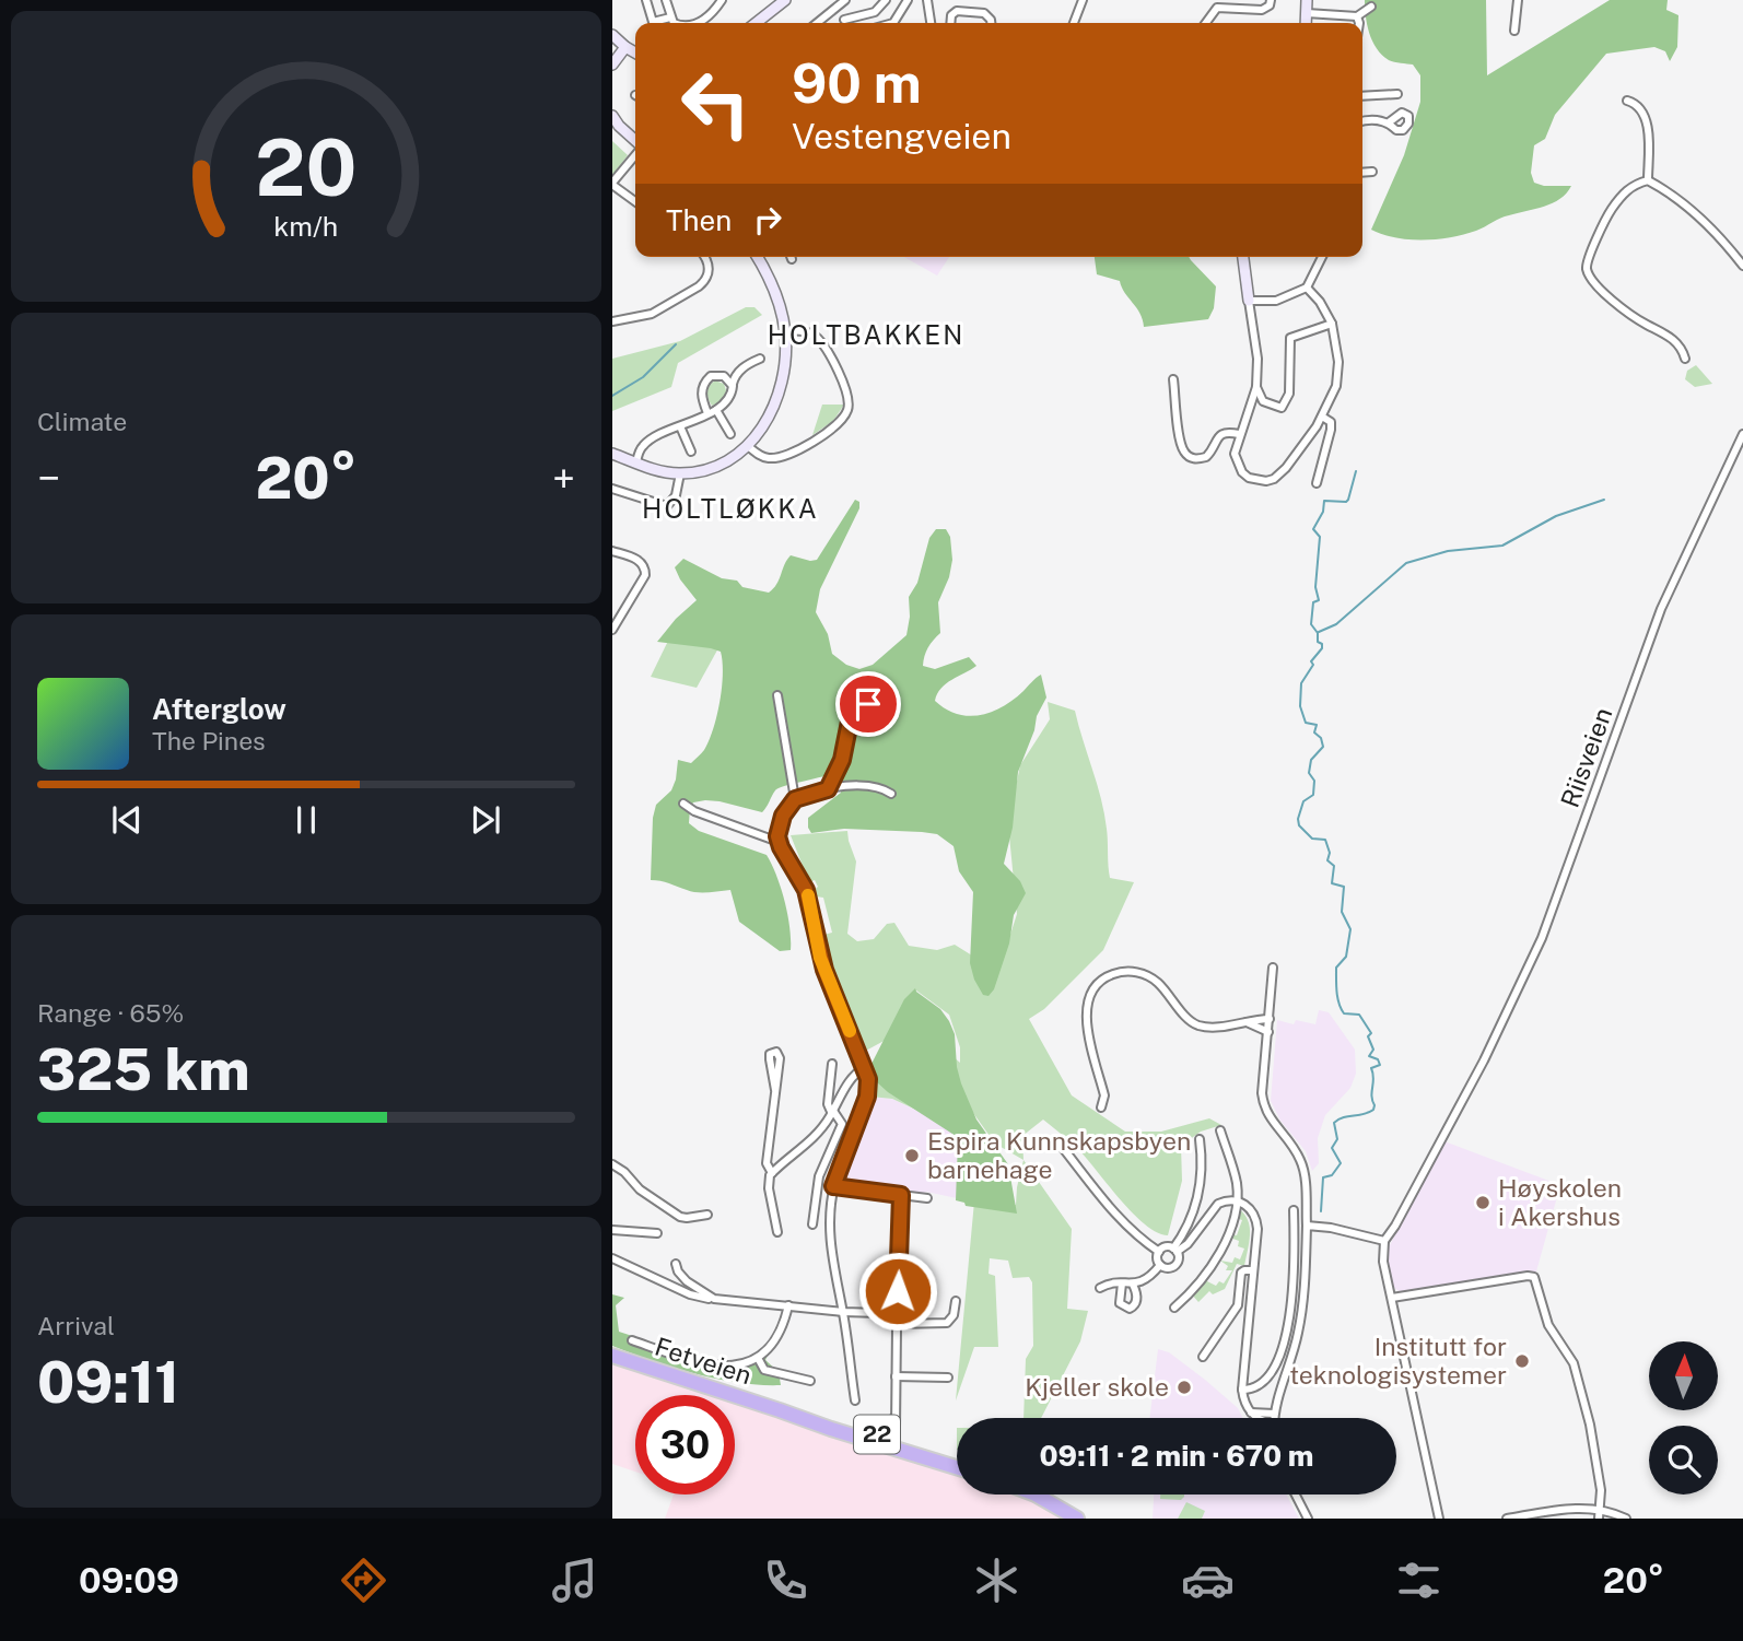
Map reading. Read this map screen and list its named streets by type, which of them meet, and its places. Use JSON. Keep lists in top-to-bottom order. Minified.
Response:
{"streets":{"highway":["Fetveien","22"],"street":["Riisveien"]},"districts":["HOLTBAKKEN","HOLTLØKKA"],"places":["Espira Kunnskapsbyen barnehage","Høyskolen i Akershus","Institutt for teknologisystemer","Kjeller skole"],"north":"top","page":{"turn":["90 m","Vestengveien"],"then":"Then","tile":["Climate",["Range · 65%","325 km"],["Arrival","09:11"]],"heat":["−","20°","+"],"song":["Afterglow","The Pines"],"limit":"30","trip":"09:11 · 2 min · 670 m","tabs":["09:09","20°"],"gauge":["20","km/h"]}}
